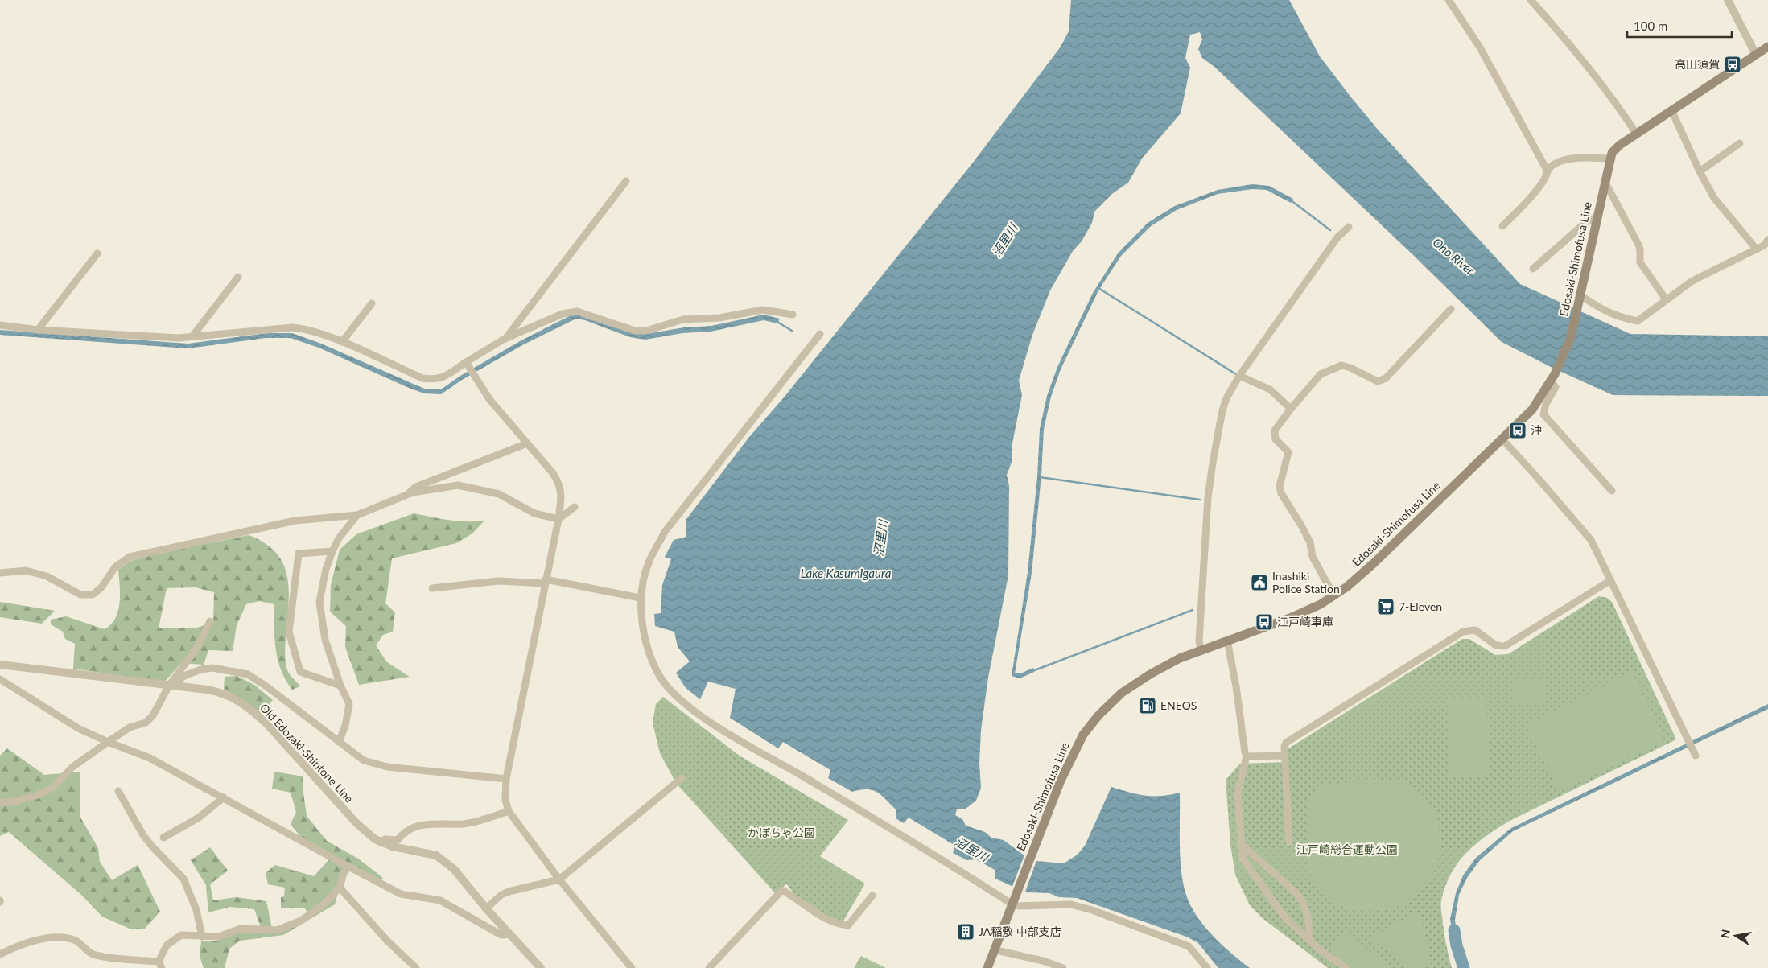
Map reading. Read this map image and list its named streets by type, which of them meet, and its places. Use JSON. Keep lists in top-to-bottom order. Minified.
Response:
{"streets":{"main road":["Edosaki-Shimofusa Line"],"street":["Old Edozaki-Shintone Line"]},"water":["沼里川","Ono River","Lake Kasumigaura"],"parks":["かぼちゃ公園","江戸崎総合運動公園"],"places":{"bus stop":["高田須賀","沖","江戸崎車庫"],"public building":["Inashiki Police Station"],"supermarket":["7-Eleven"],"fuel station":["ENEOS"],"building":["JA稲敷 中部支店"]},"scale_bar":"100 m","north":"left"}
